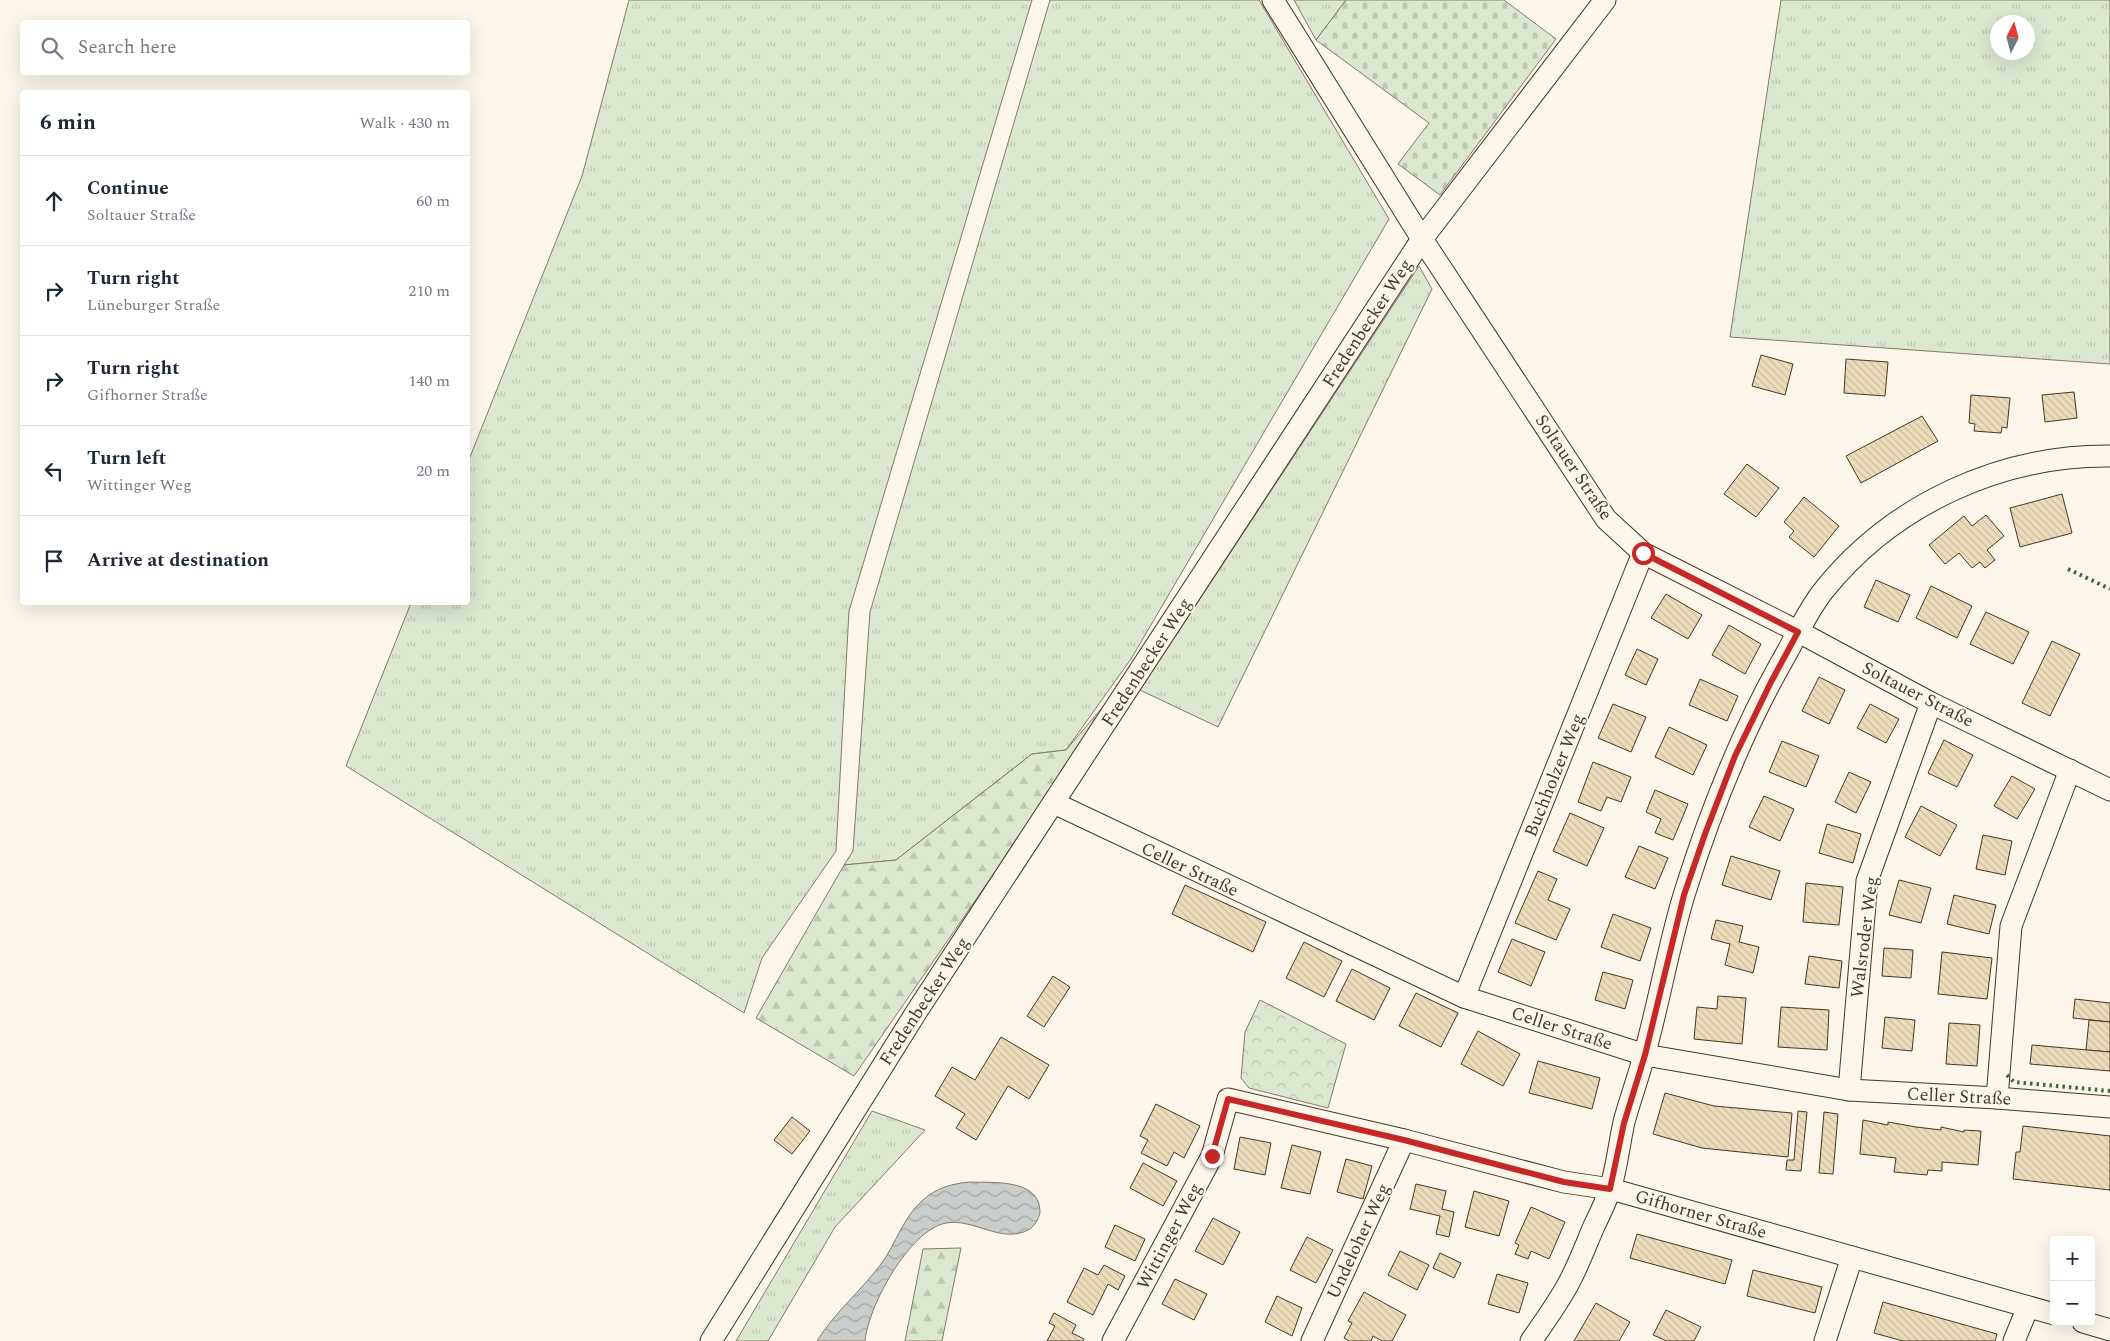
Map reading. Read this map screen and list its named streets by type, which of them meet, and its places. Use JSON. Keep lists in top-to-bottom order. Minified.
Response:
{"streets":{"street":["Fredenbecker Weg","Soltauer Straße","Buchholzer Weg","Celler Straße","Walsroder Weg","Gifhorner Straße","Wittinger Weg","Undeloher Weg"]},"crossings":[["Fredenbecker Weg","Soltauer Straße"],["Fredenbecker Weg","Celler Straße"],["Soltauer Straße","Buchholzer Weg"],["Soltauer Straße","Walsroder Weg"],["Buchholzer Weg","Celler Straße"],["Celler Straße","Walsroder Weg"],["Gifhorner Straße","Wittinger Weg"],["Gifhorner Straße","Undeloher Weg"]],"north":"top","page":{"search":"Search here","heading":["6 min","Walk · 430 m"],"list":[["Continue","Soltauer Straße","60 m"],["Turn right","Lüneburger Straße","210 m"],["Turn right","Gifhorner Straße","140 m"],["Turn left","Wittinger Weg","20 m"],"Arrive at destination"],"map_buttons":["+","−"]}}
